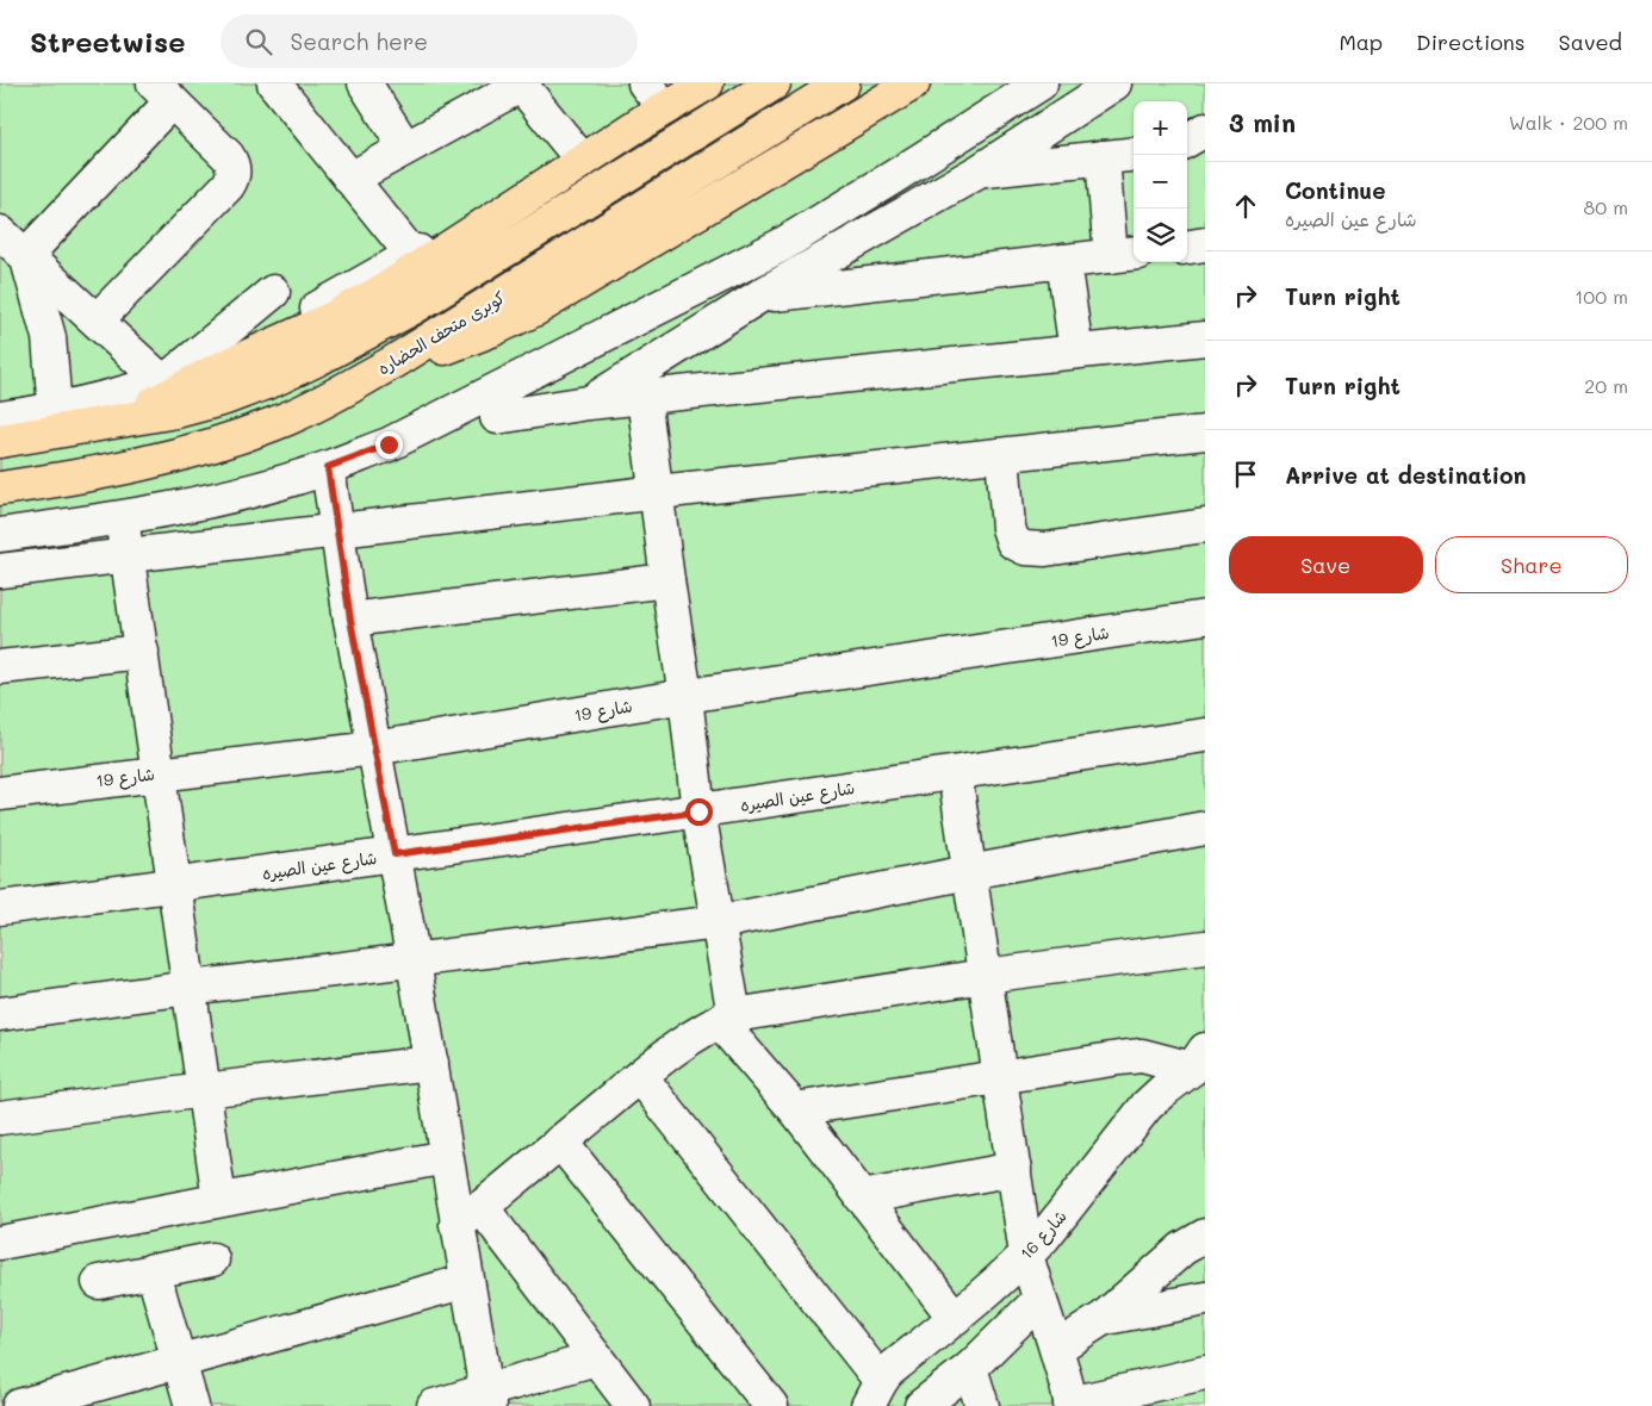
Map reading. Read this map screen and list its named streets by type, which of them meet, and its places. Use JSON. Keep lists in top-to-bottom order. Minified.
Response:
{"streets":{"highway":["كوبرى متحف الحضاره"],"street":["شارع 19","شارع عين الصيره","شارع 16"]},"page":{"header":"Streetwise","search":"Search here","nav":["Map","Directions","Saved"],"heading":["3 min","Walk · 200 m"],"map_buttons":["+","−"],"list":[["Continue","شارع عين الصيره","80 m"],["Turn right","100 m"],["Turn right","20 m"],"Arrive at destination"],"buttons":["Save","Share"]}}
